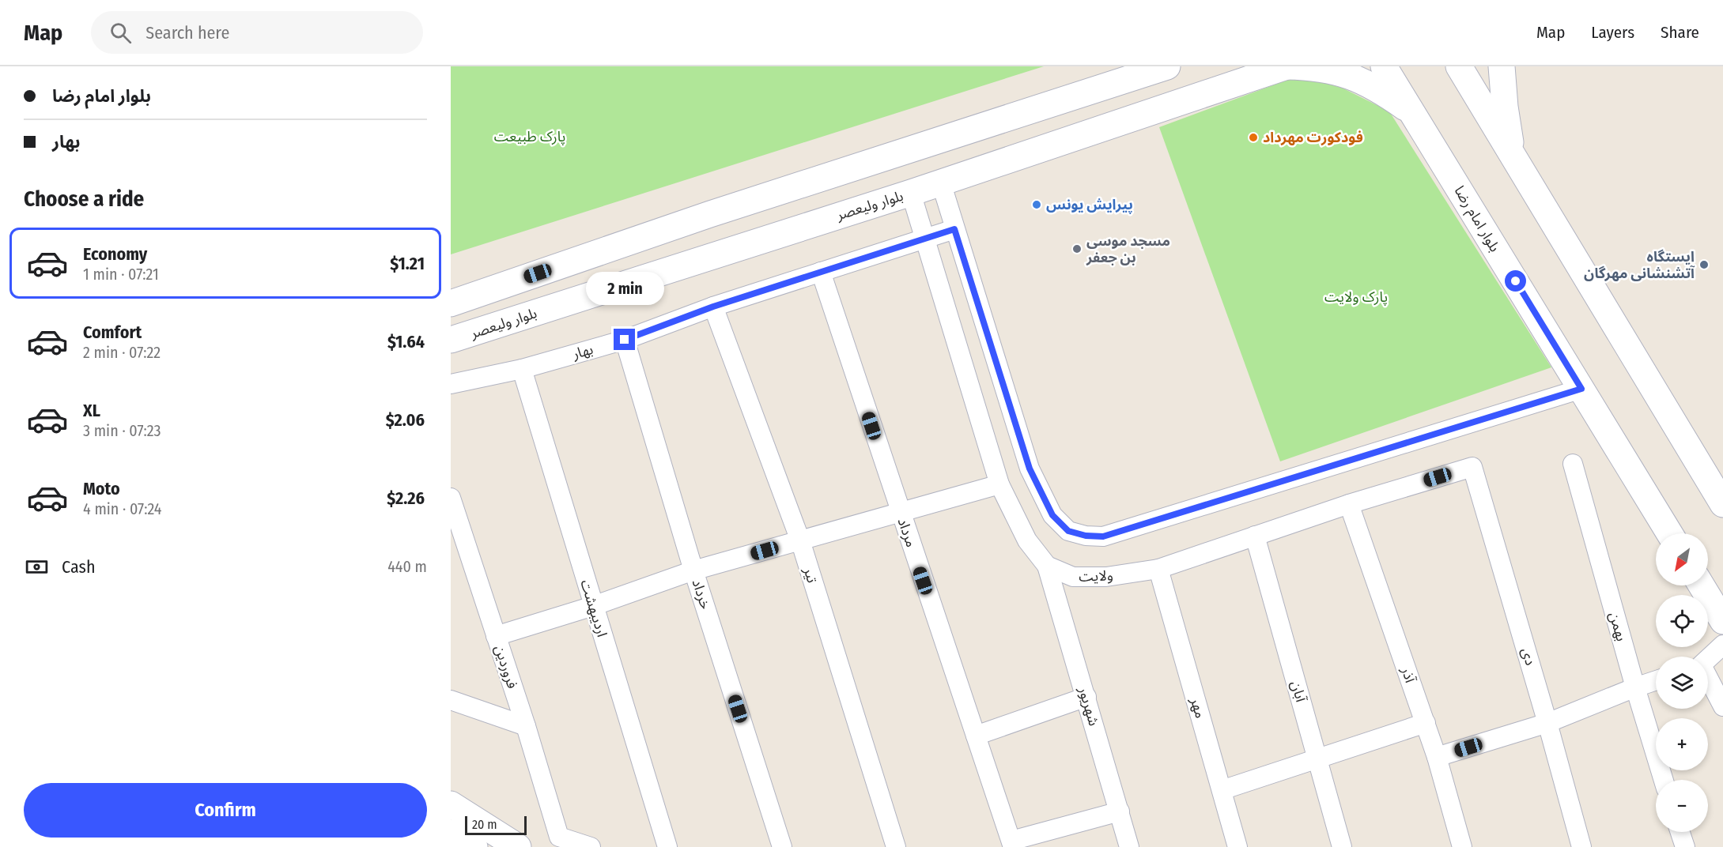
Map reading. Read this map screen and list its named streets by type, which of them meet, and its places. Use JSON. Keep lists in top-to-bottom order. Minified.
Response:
{"streets":{"main road":["بلوار ولیعصر","بلوار امام رضا"],"street":["بهار","مرداد","تیر","ولایت","خرداد","اردیبهشت","بهمن","دی","فروردین","آذر","آبان","شهریور","مهر"]},"crossings":[["بلوار ولیعصر","بلوار امام رضا"],["بلوار ولیعصر","ولایت"],["بهار","مرداد"],["بهار","تیر"],["بهار","ولایت"],["بهار","خرداد"],["بهار","اردیبهشت"],["ولایت","دی"],["ولایت","آذر"],["ولایت","آبان"],["ولایت","شهریور"],["ولایت","مهر"]],"parks":["پارک طبیعت","پارک ولایت"],"places":["فودکورت مهرداد","پیرایش یونس","مسجد موسی بن جعفر","ایستگاه آتشنشانی مهرگان"],"scale_bar":"20 m","north":"bottom left","page":{"header":"Map","search":"Search here","nav":["Map","Layers","Share"],"banner":["بلوار امام رضا","بهار"],"heading":"Choose a ride","list":[{"name":"Economy","note":"1 min · 07:21","value":"$1.21"},{"name":"Comfort","note":"2 min · 07:22","value":"$1.64"},{"name":"XL","note":"3 min · 07:23","value":"$2.06"},{"name":"Moto","note":"4 min · 07:24","value":"$2.26"}],"bubble":"2 min","map_buttons":["+","−"],"pay":["Cash","440 m"],"buttons":"Confirm","scale":"20 m"}}
